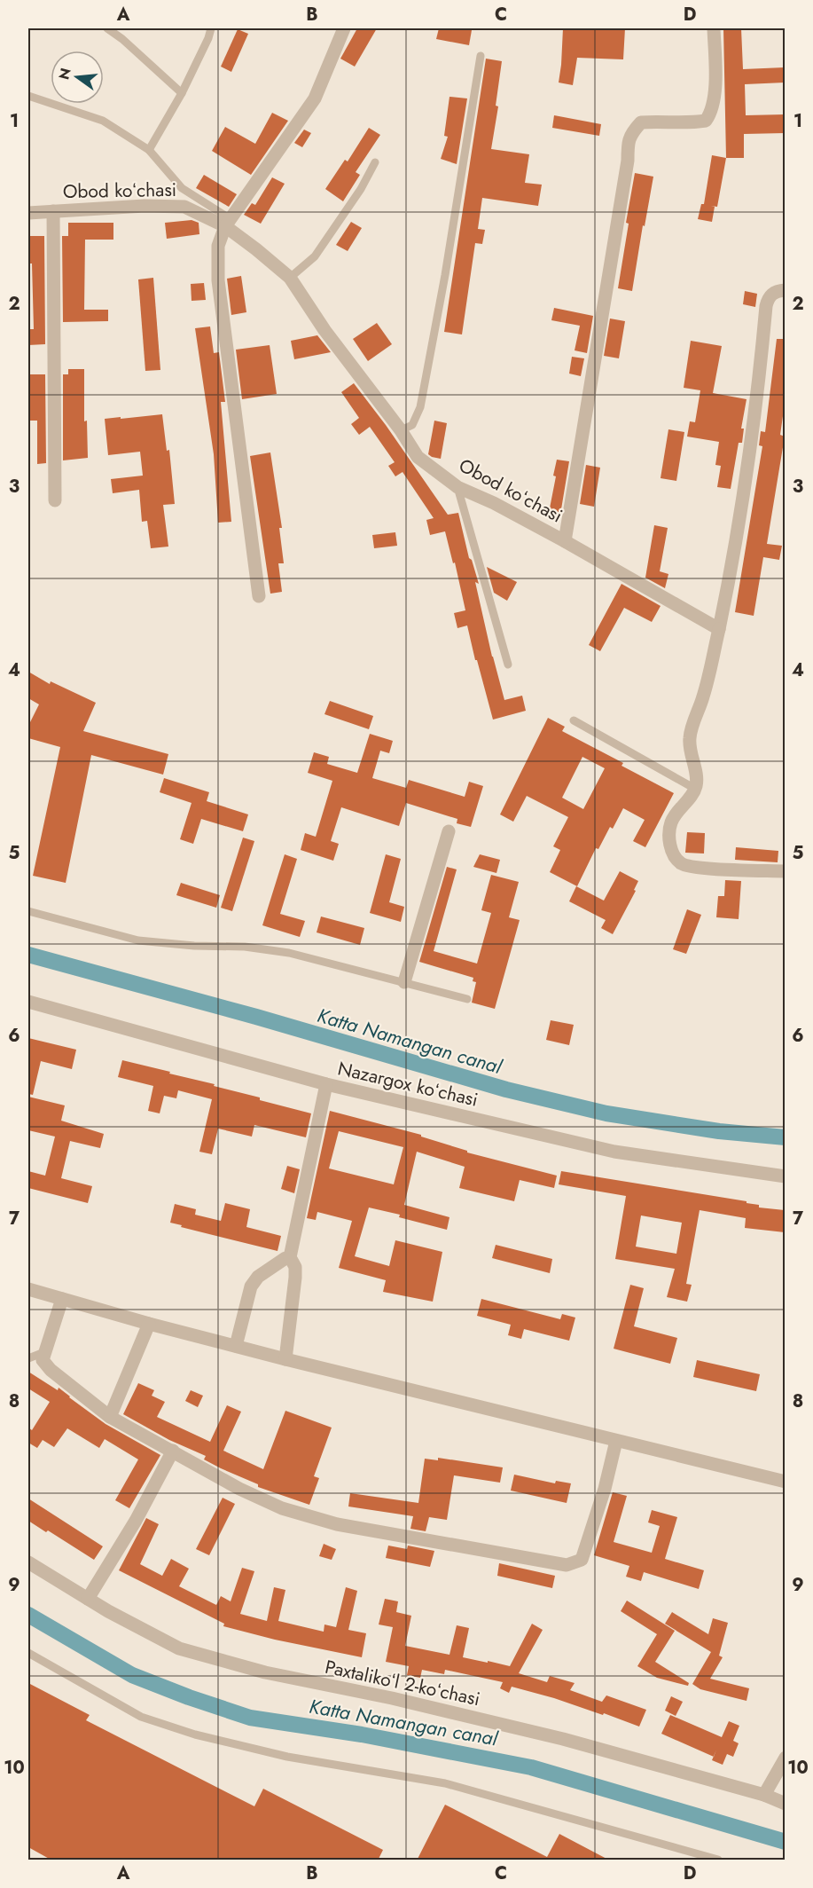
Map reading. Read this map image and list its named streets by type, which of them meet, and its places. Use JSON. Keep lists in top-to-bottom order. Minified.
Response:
{"streets":{"street":["Obod koʻchasi","Nazargox koʻchasi","Paxtalikoʻl 2-koʻchasi"]},"water":["Katta Namangan canal"],"north":"left","grid":{"columns":["A","B","C","D"],"rows":["1","2","3","4","5","6","7","8","9","10"]}}
